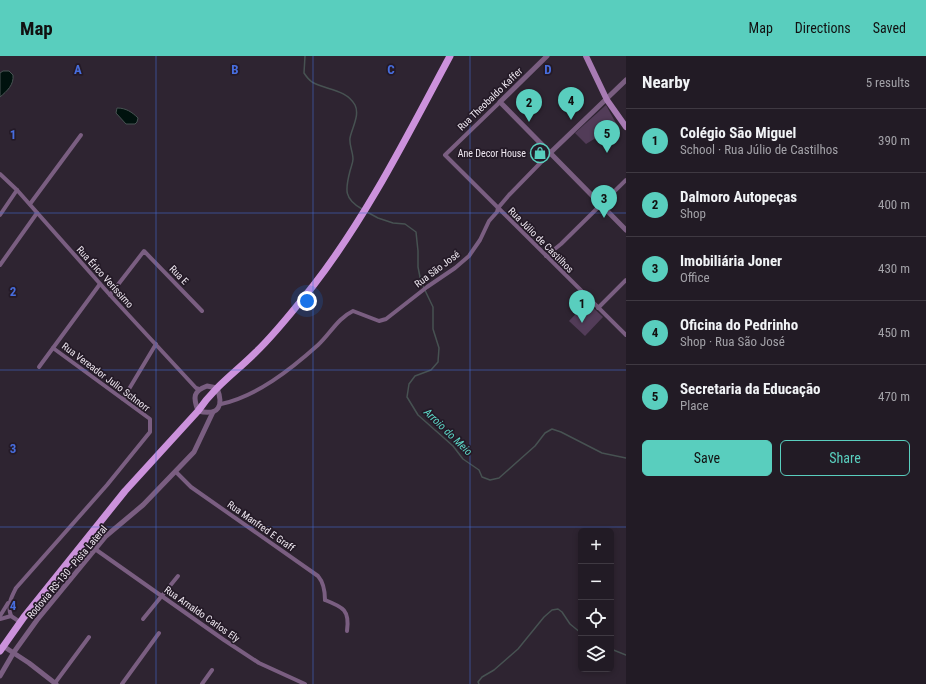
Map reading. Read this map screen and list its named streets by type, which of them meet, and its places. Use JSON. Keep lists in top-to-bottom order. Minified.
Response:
{"streets":{"street":["Rua Theobaldo Kaffer","Rua Júlio de Castilhos","Rua São José","Rua E","Rua Érico Veríssimo","Rua Vereador Julio Schnorr","Rua Manfred E Graff","Rodovia RS-130 - Pista Lateral","Rua Arnaldo Carlos Ely"]},"crossings":[["Rua Theobaldo Kaffer","Rua Júlio de Castilhos"],["Rua Júlio de Castilhos","Rua São José"],["Rua São José","Rodovia RS-130 - Pista Lateral"],["Rua E","Rua Érico Veríssimo"],["Rua Manfred E Graff","Rodovia RS-130 - Pista Lateral"],["Rodovia RS-130 - Pista Lateral","Rua Arnaldo Carlos Ely"]],"water":["Arroio do Meio"],"places":{"shop":["Ane Decor House"]},"page":{"header":"Map","nav":["Map","Directions","Saved"],"heading":["Nearby","5 results"],"pins":["4","2","5","3","1"],"list":[{"mark":"1","name":"Colégio São Miguel","note":"School · Rua Júlio de Castilhos","value":"390 m"},{"mark":"2","name":"Dalmoro Autopeças","note":"Shop","value":"400 m"},{"mark":"3","name":"Imobiliária Joner","note":"Office","value":"430 m"},{"mark":"4","name":"Oficina do Pedrinho","note":"Shop · Rua São José","value":"450 m"},{"mark":"5","name":"Secretaria da Educação","note":"Place","value":"470 m"}],"buttons":["Save","Share"],"map_buttons":["+","−"]},"grid":{"columns":["A","B","C","D"],"rows":["1","2","3","4"]}}
